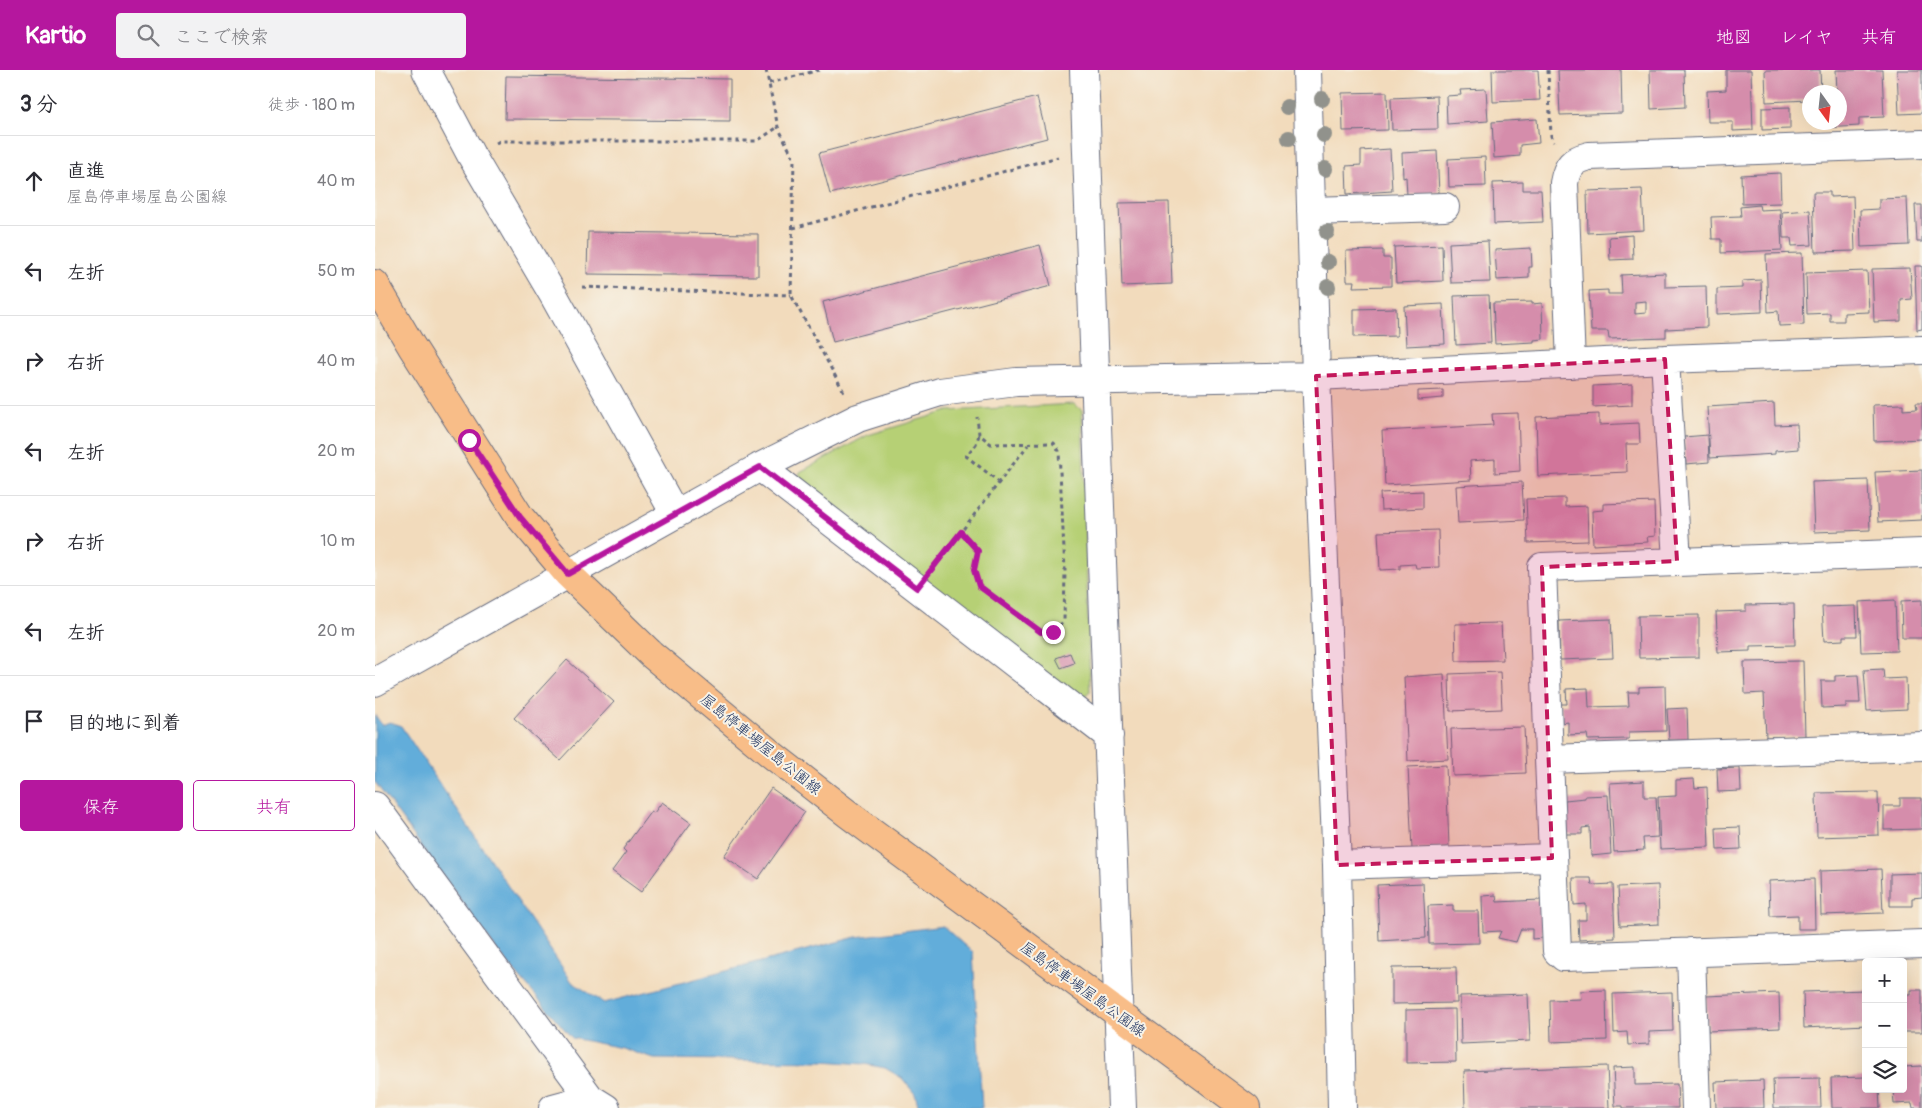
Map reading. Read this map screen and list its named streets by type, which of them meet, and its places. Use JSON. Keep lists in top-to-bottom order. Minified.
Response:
{"streets":{"main road":["屋島停車場屋島公園線"]},"north":"bottom","page":{"header":"Kartio","search":"ここで検索","nav":["地図","レイヤ","共有"],"heading":["3 分","徒歩 · 180 m"],"list":[["直進","屋島停車場屋島公園線","40 m"],["左折","50 m"],["右折","40 m"],["左折","20 m"],["右折","10 m"],["左折","20 m"],"目的地に到着"],"buttons":["保存","共有"],"map_buttons":["+","−"]}}
